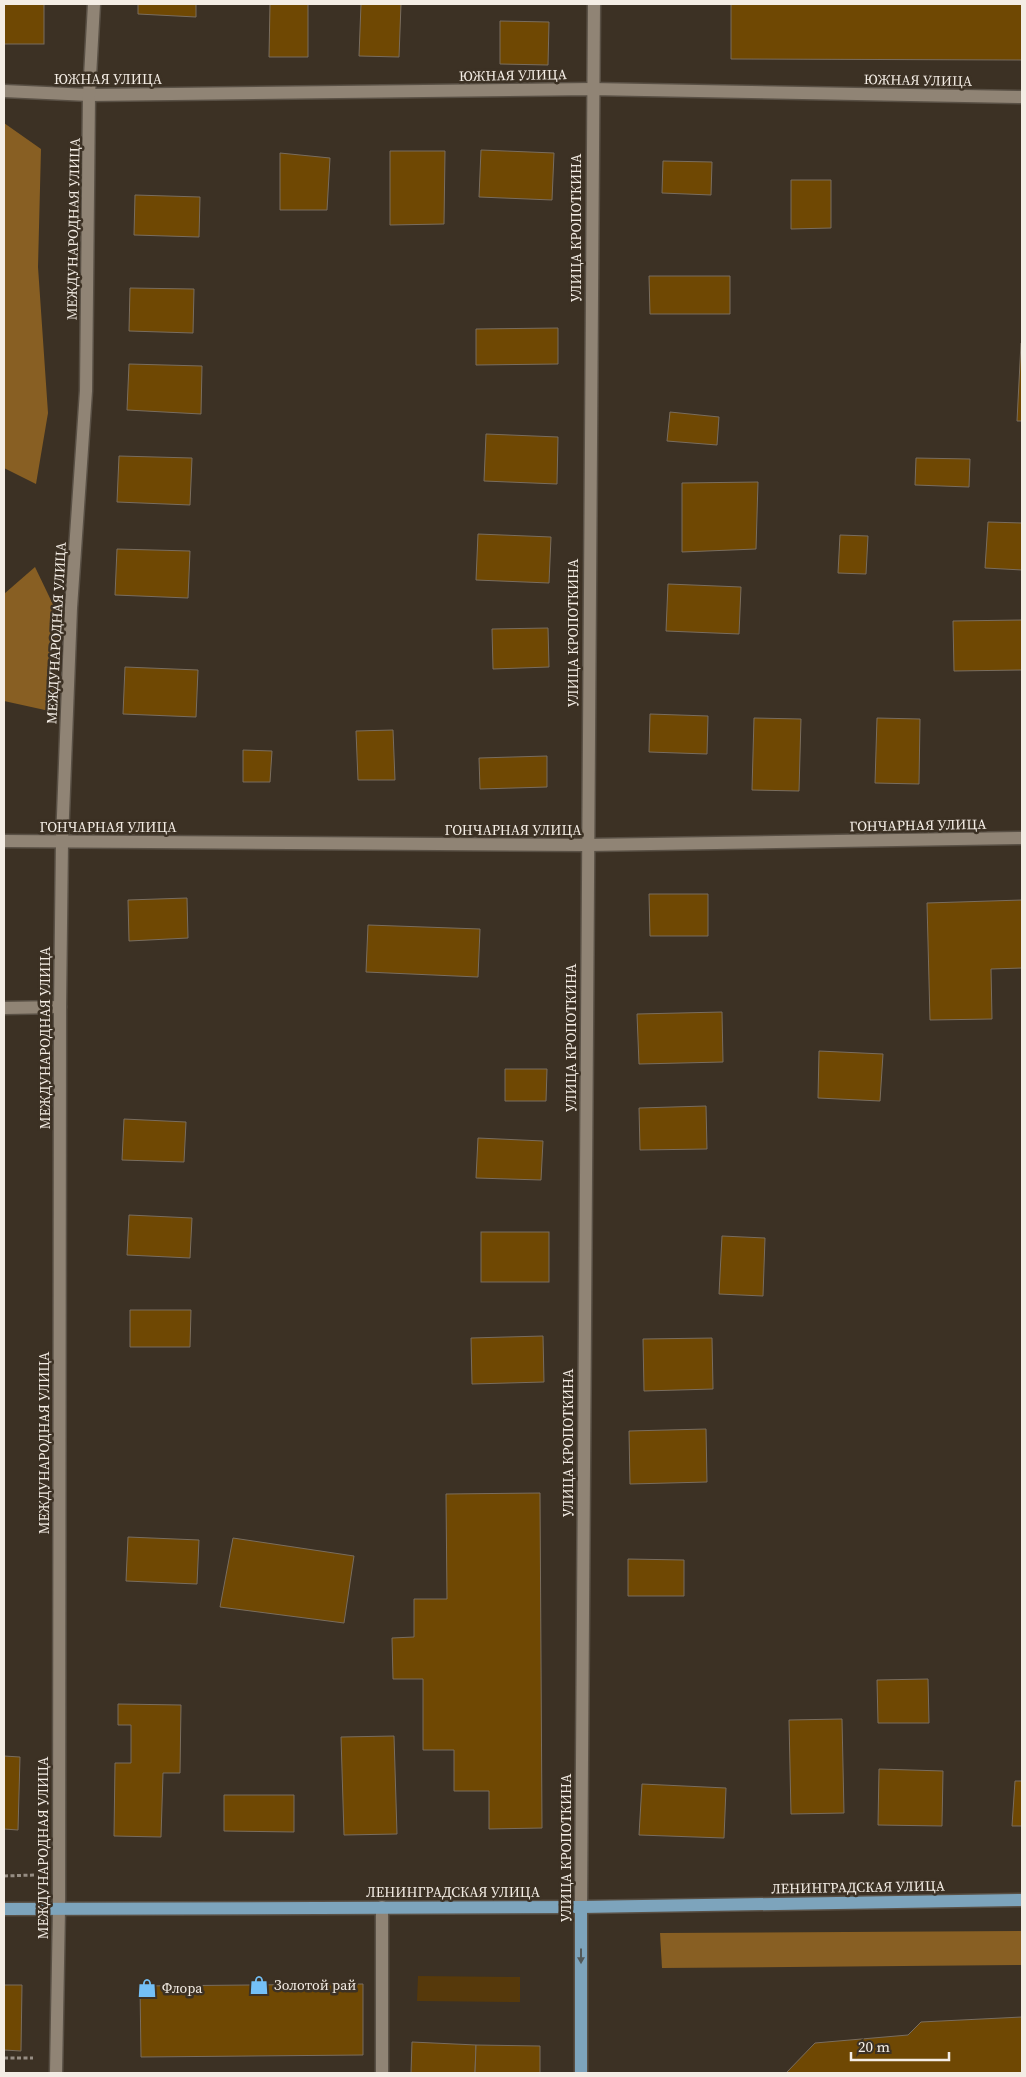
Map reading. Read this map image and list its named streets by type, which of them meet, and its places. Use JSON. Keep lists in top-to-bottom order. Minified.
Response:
{"streets":{"main road":["УЛИЦА КРОПОТКИНА","ЛЕНИНГРАДСКАЯ УЛИЦА"],"street":["ЮЖНАЯ УЛИЦА","МЕЖДУНАРОДНАЯ УЛИЦА","ГОНЧАРНАЯ УЛИЦА"]},"crossings":[["ЮЖНАЯ УЛИЦА","УЛИЦА КРОПОТКИНА"],["ЮЖНАЯ УЛИЦА","МЕЖДУНАРОДНАЯ УЛИЦА"],["УЛИЦА КРОПОТКИНА","ГОНЧАРНАЯ УЛИЦА"],["УЛИЦА КРОПОТКИНА","ЛЕНИНГРАДСКАЯ УЛИЦА"],["МЕЖДУНАРОДНАЯ УЛИЦА","ГОНЧАРНАЯ УЛИЦА"],["МЕЖДУНАРОДНАЯ УЛИЦА","ЛЕНИНГРАДСКАЯ УЛИЦА"]],"places":{"shop":["Золотой рай","Флора"]},"scale_bar":"20 m"}
